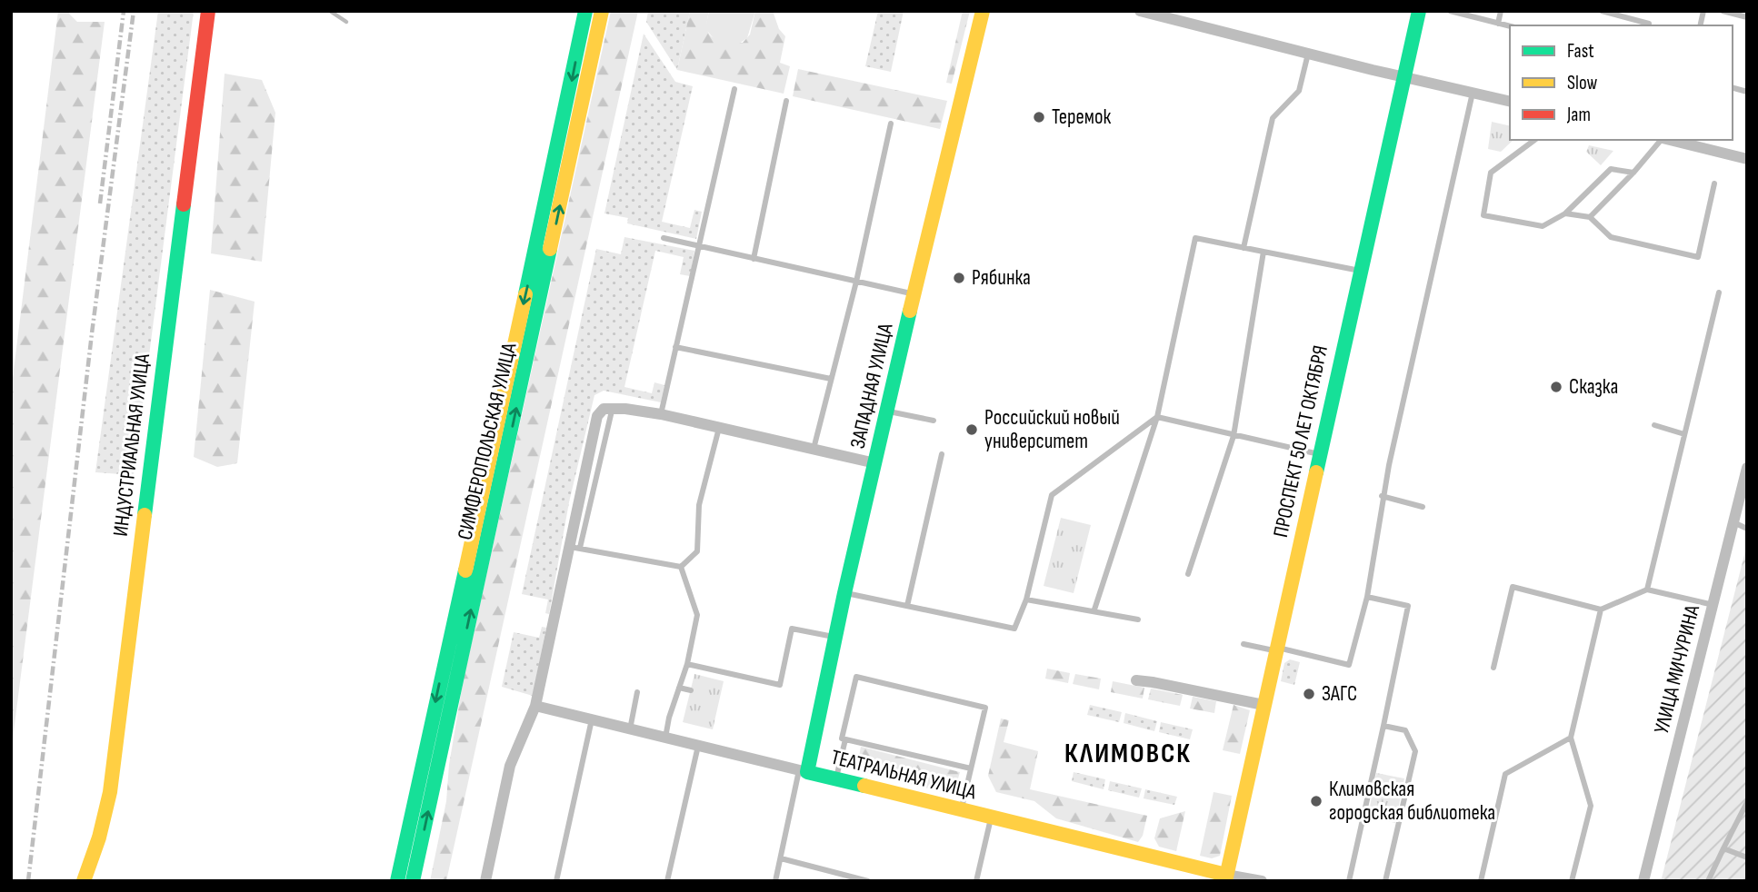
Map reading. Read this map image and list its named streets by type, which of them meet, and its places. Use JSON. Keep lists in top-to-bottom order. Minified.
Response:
{"streets":{"main road":["ЗАПАДНАЯ УЛИЦА","СИМФЕРОПОЛЬСКАЯ УЛИЦА","ПРОСПЕКТ 50 ЛЕТ ОКТЯБРЯ","ИНДУСТРИАЛЬНАЯ УЛИЦА","ТЕАТРАЛЬНАЯ УЛИЦА"],"street":["УЛИЦА МИЧУРИНА"]},"crossings":[["ЗАПАДНАЯ УЛИЦА","ТЕАТРАЛЬНАЯ УЛИЦА"],["ПРОСПЕКТ 50 ЛЕТ ОКТЯБРЯ","ТЕАТРАЛЬНАЯ УЛИЦА"]],"districts":["КЛИМОВСК"],"places":["Теремок","Рябинка","Сказка","Российский новый университет","ЗАГС","Климовская городская библиотека"],"legend":["Fast","Slow","Jam"]}
